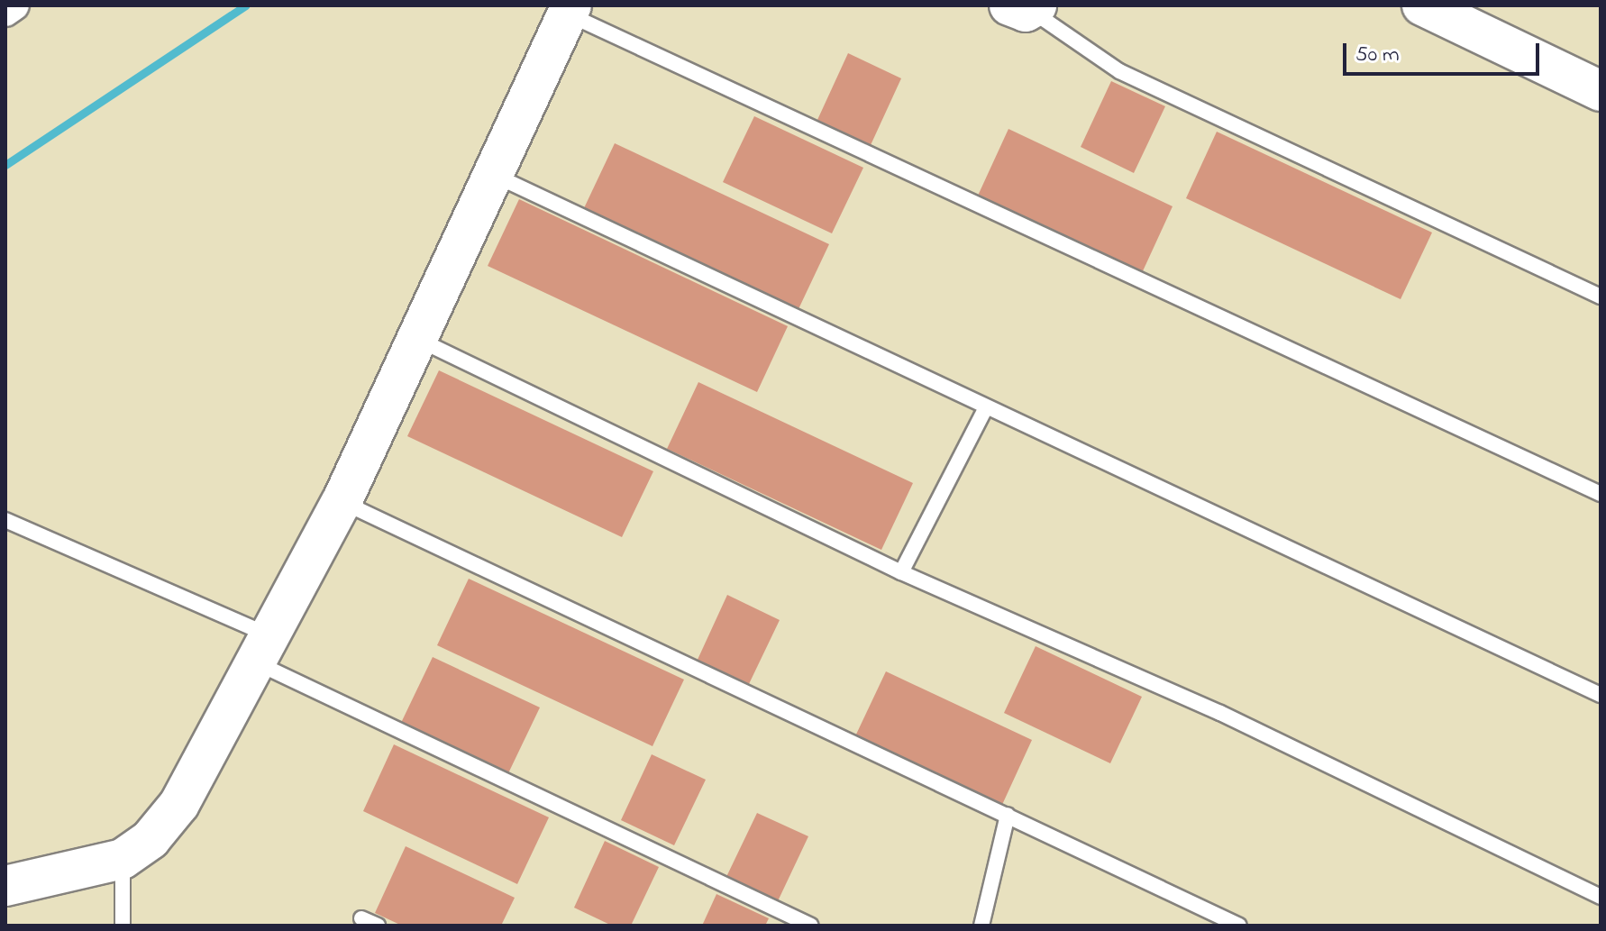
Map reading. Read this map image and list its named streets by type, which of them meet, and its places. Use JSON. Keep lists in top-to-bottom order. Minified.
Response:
{"scale_bar":"50 m"}
